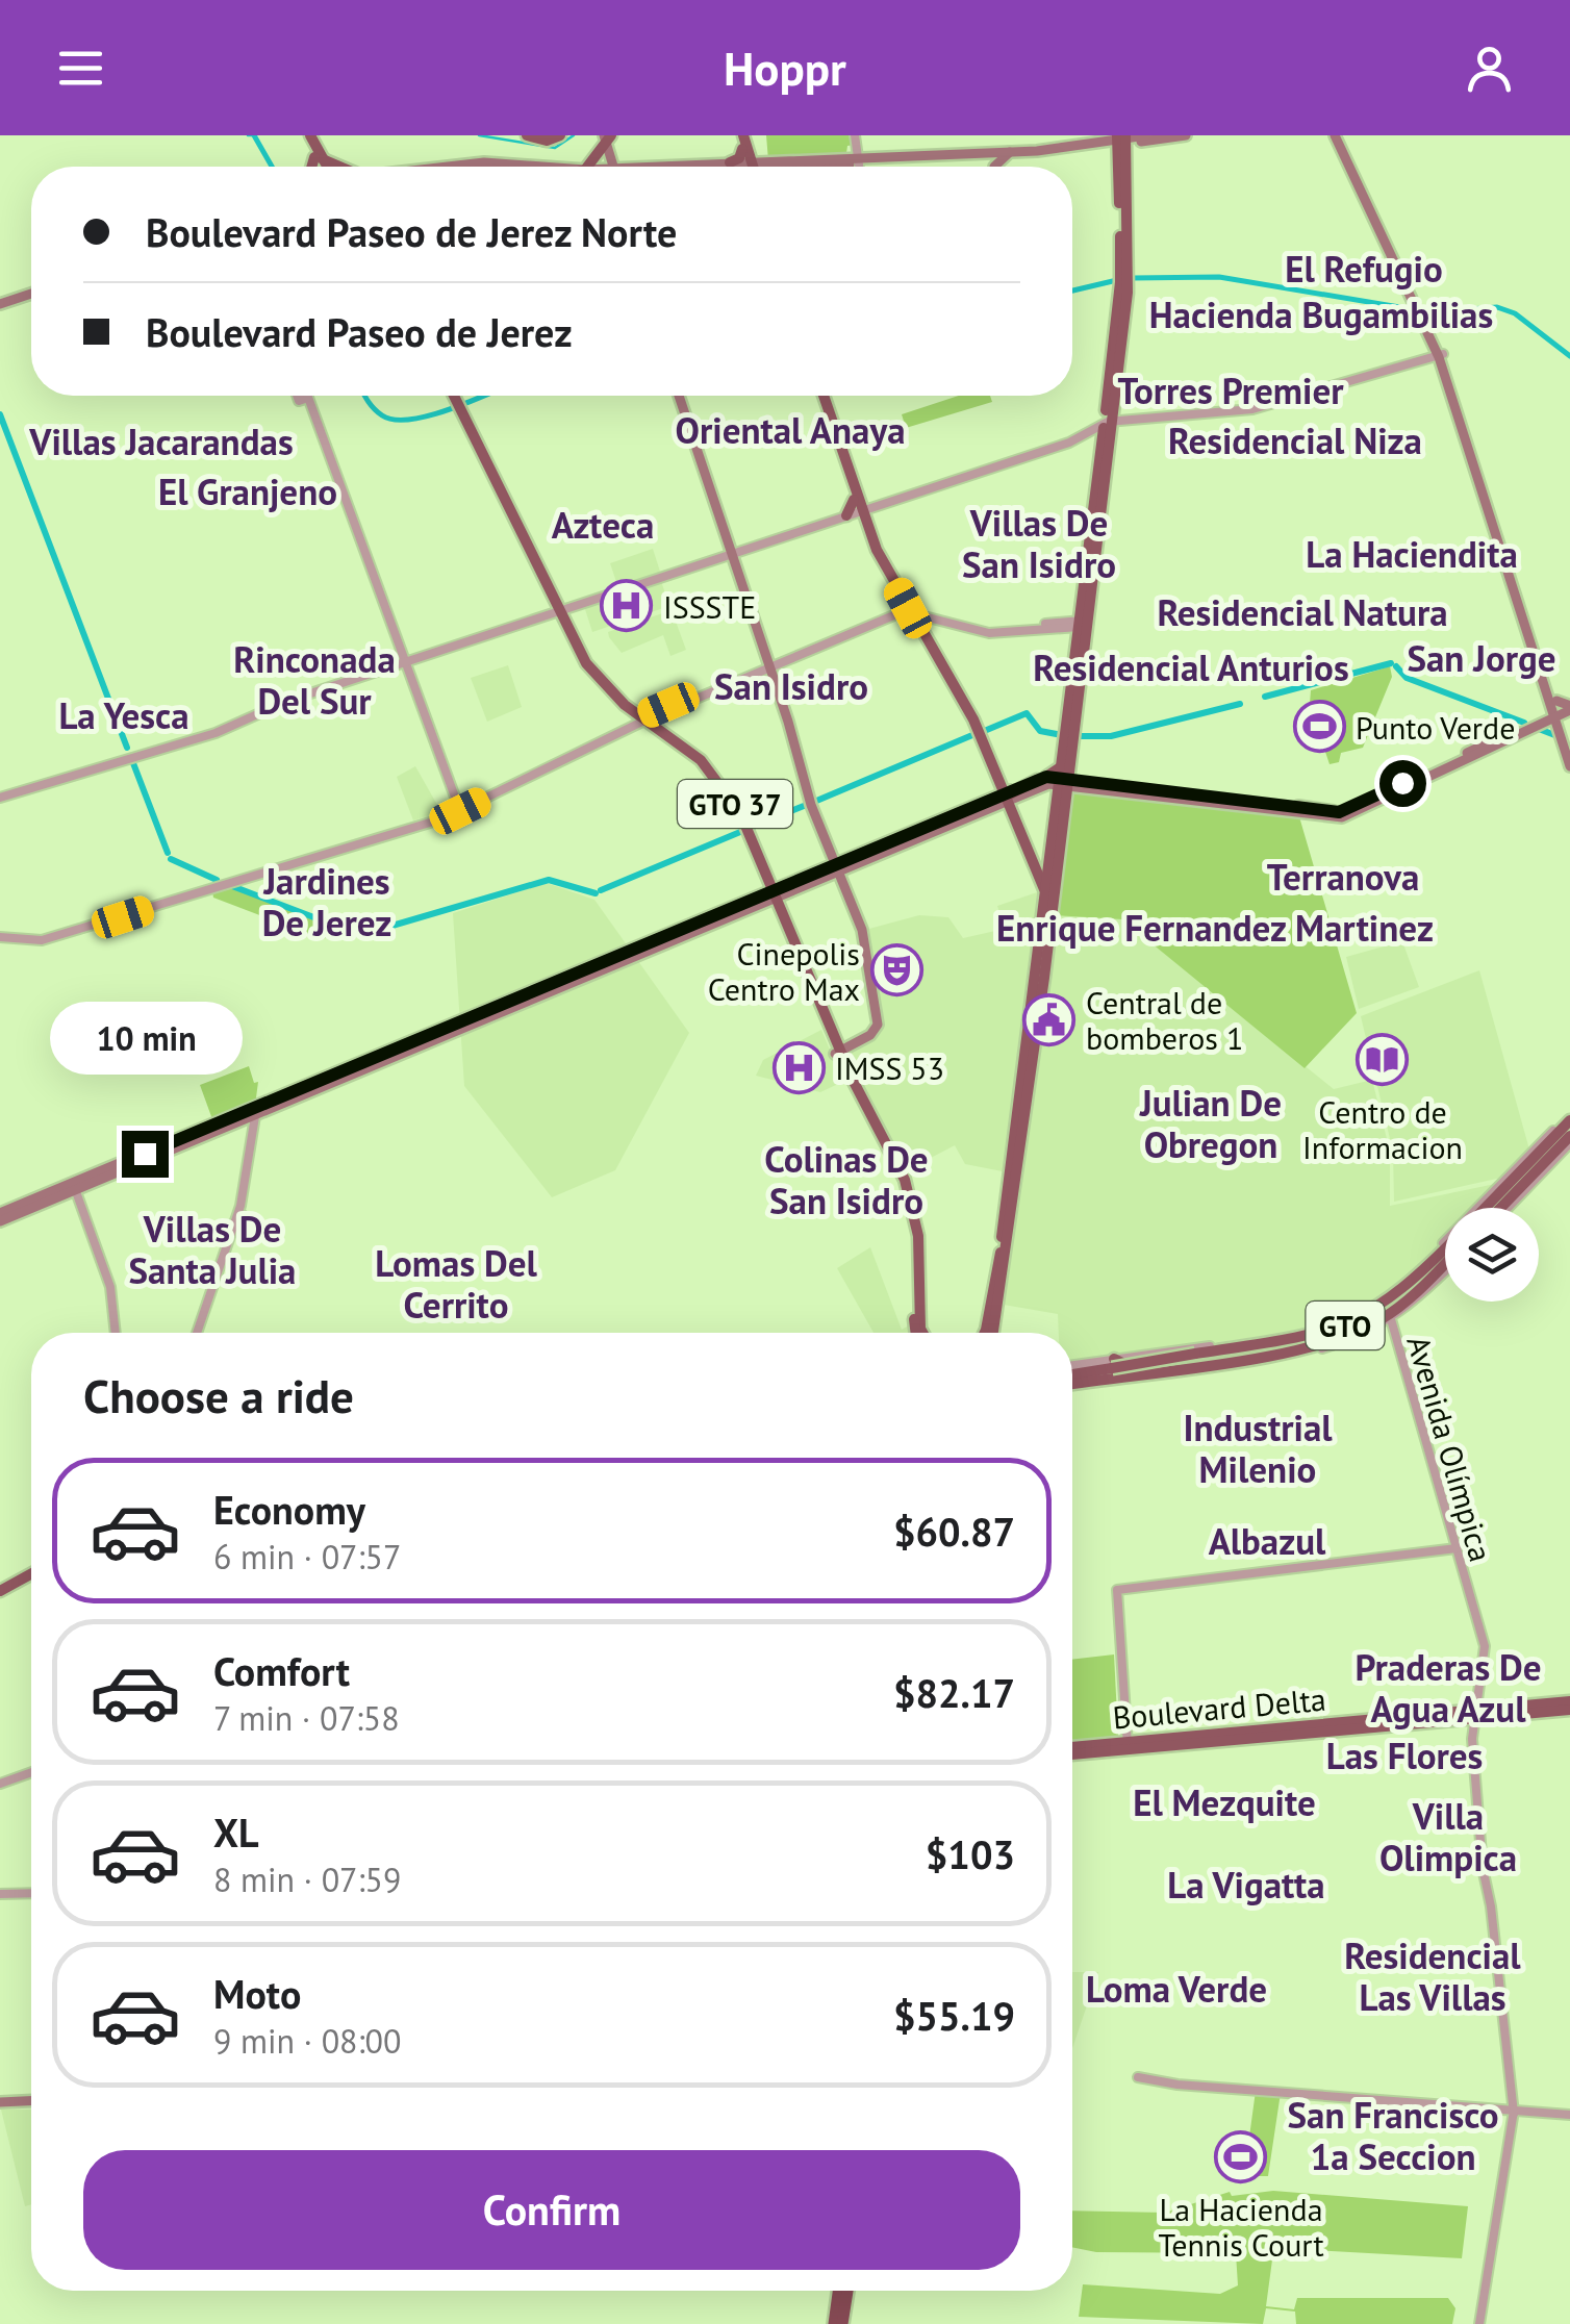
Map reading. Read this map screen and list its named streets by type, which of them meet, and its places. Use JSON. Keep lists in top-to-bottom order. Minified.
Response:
{"streets":{"main road":["GTO 37","GTO","Boulevard Delta"],"street":["Avenida Olímpica"]},"crossings":[["Avenida Olímpica","Boulevard Delta"]],"districts":["El Refugio","Hacienda Bugambilias","Torres Premier","Oriental Anaya","Residencial Niza","Villas Jacarandas","El Granjeno","Villas De San Isidro","Azteca","La Haciendita","Residencial Natura","San Jorge","Rinconada Del Sur","Residencial Anturios","San Isidro","La Yesca","Terranova","Jardines De Jerez","Enrique Fernandez Martinez","Julian De Obregon","Colinas De San Isidro","Villas De Santa Julia","Lomas Del Cerrito","Industrial Milenio","Albazul","Praderas De Agua Azul","Las Flores","El Mezquite","Villa Olimpica","La Vigatta","Residencial Las Villas","Loma Verde","San Francisco 1a Seccion"],"places":{"hospital":["ISSSTE","IMSS 53"],"sports":["Punto Verde","La Hacienda Tennis Court"],"theatre":["Cinepolis Centro Max"],"public building":["Central de bomberos 1"],"library":["Centro de Informacion"]},"page":{"header":"Hoppr","banner":["Boulevard Paseo de Jerez Norte","Boulevard Paseo de Jerez"],"bubble":"10 min","heading":"Choose a ride","list":[{"name":"Economy","note":"6 min · 07:57","value":"$60.87"},{"name":"Comfort","note":"7 min · 07:58","value":"$82.17"},{"name":"XL","note":"8 min · 07:59","value":"$103"},{"name":"Moto","note":"9 min · 08:00","value":"$55.19"}],"buttons":"Confirm"}}
